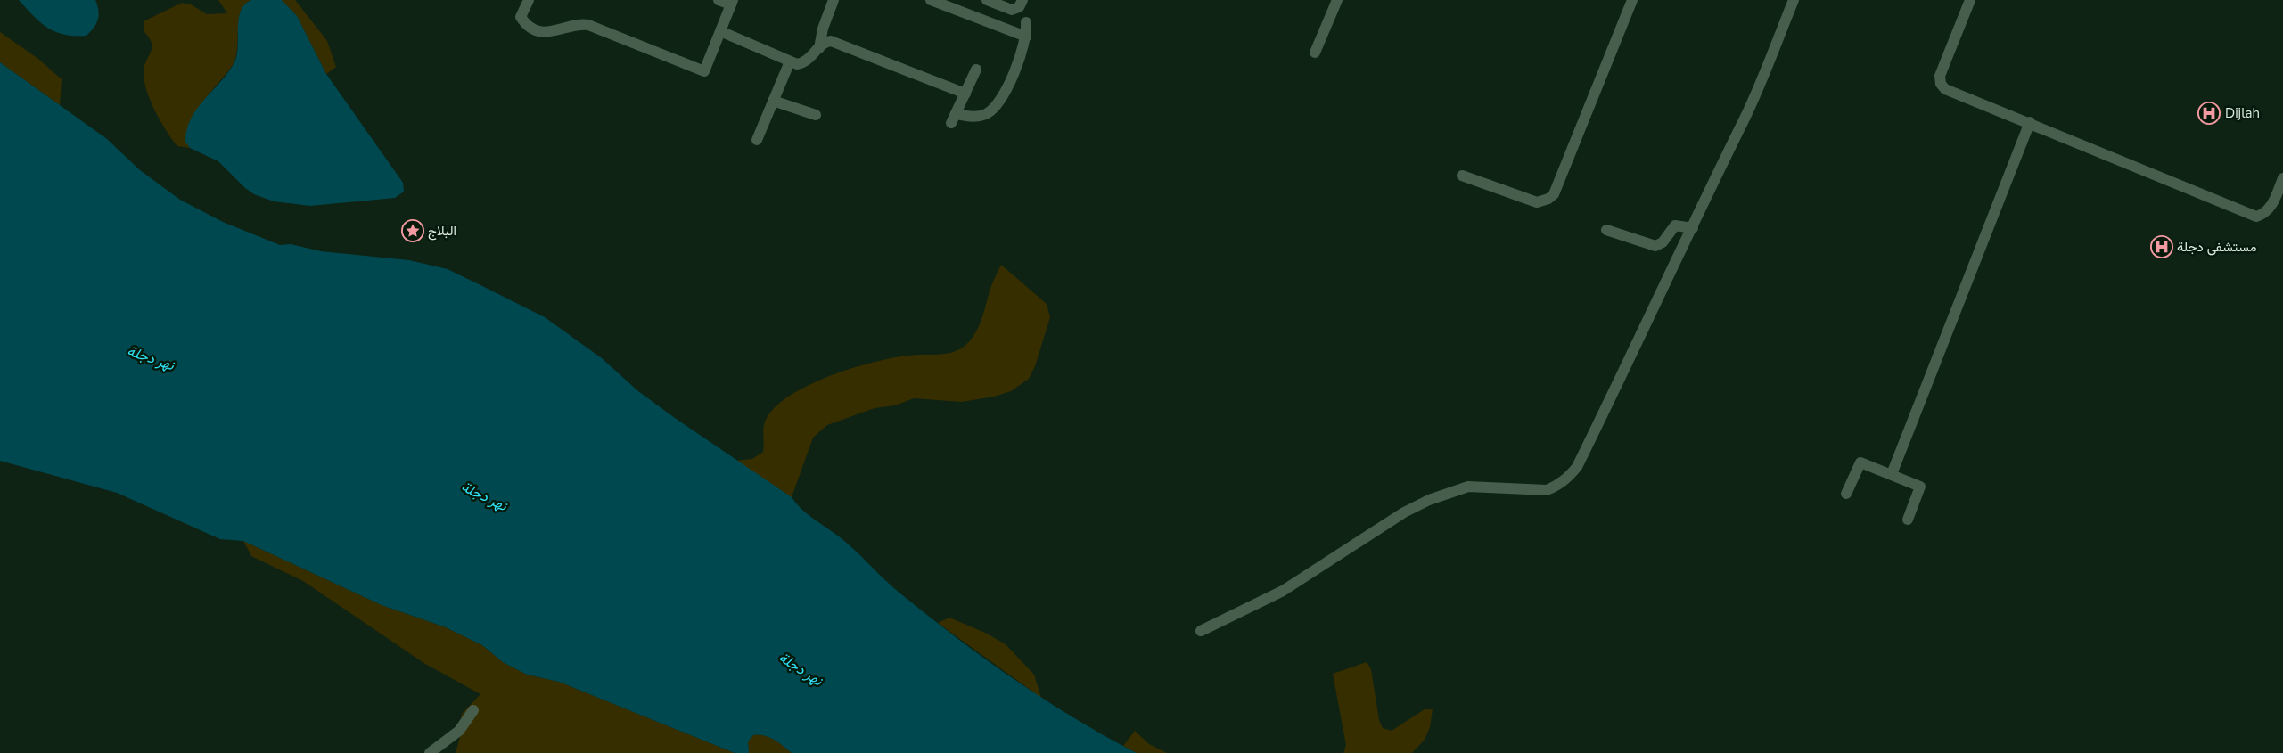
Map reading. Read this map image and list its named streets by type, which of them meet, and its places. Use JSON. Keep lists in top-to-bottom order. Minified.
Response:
{"water":["نهر دجلة"],"places":{"hospital":["Dijlah","مستشفى دجلة"],"place":["البلاج"]}}
